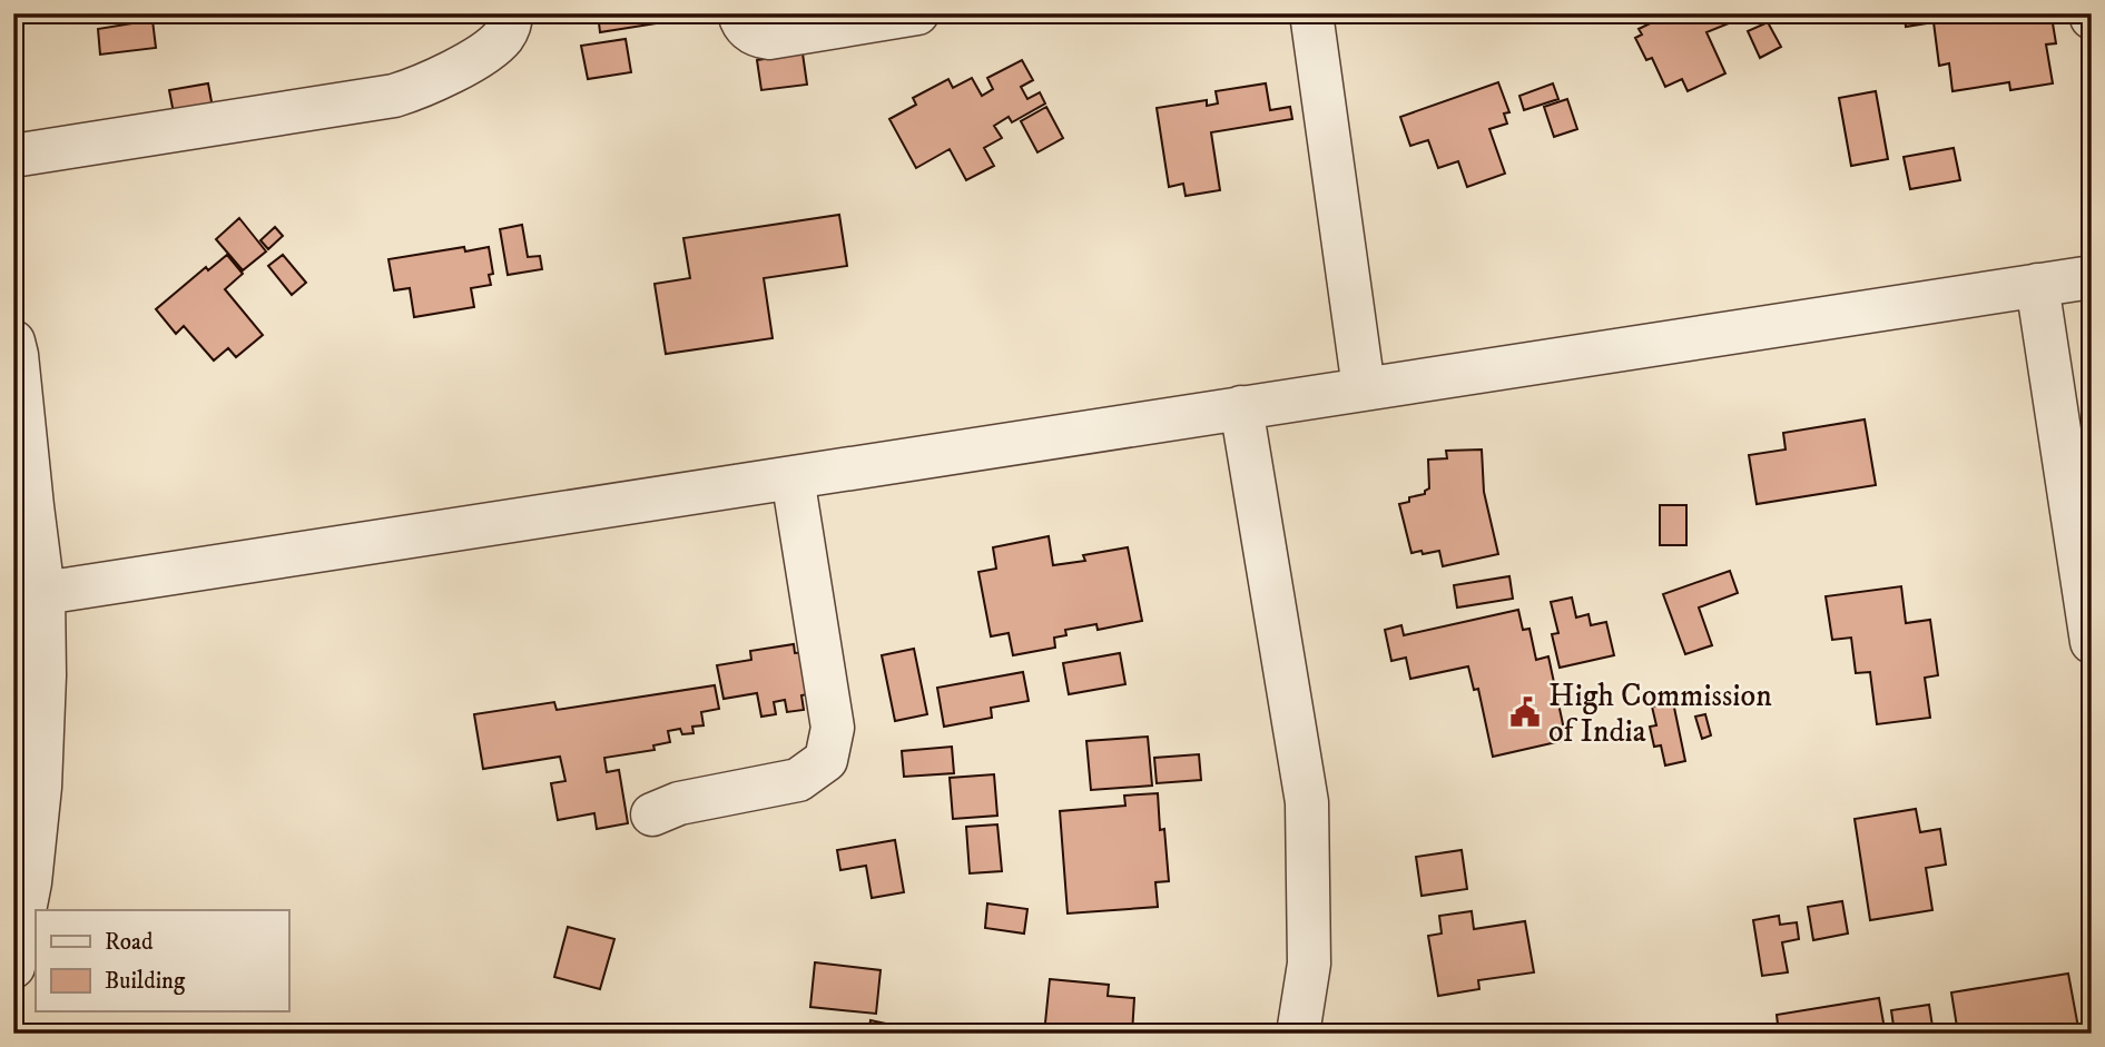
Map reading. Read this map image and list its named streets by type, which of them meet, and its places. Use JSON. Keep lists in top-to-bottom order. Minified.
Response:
{"places":{"public building":["High Commission of India"]},"legend":["Road","Building"]}
